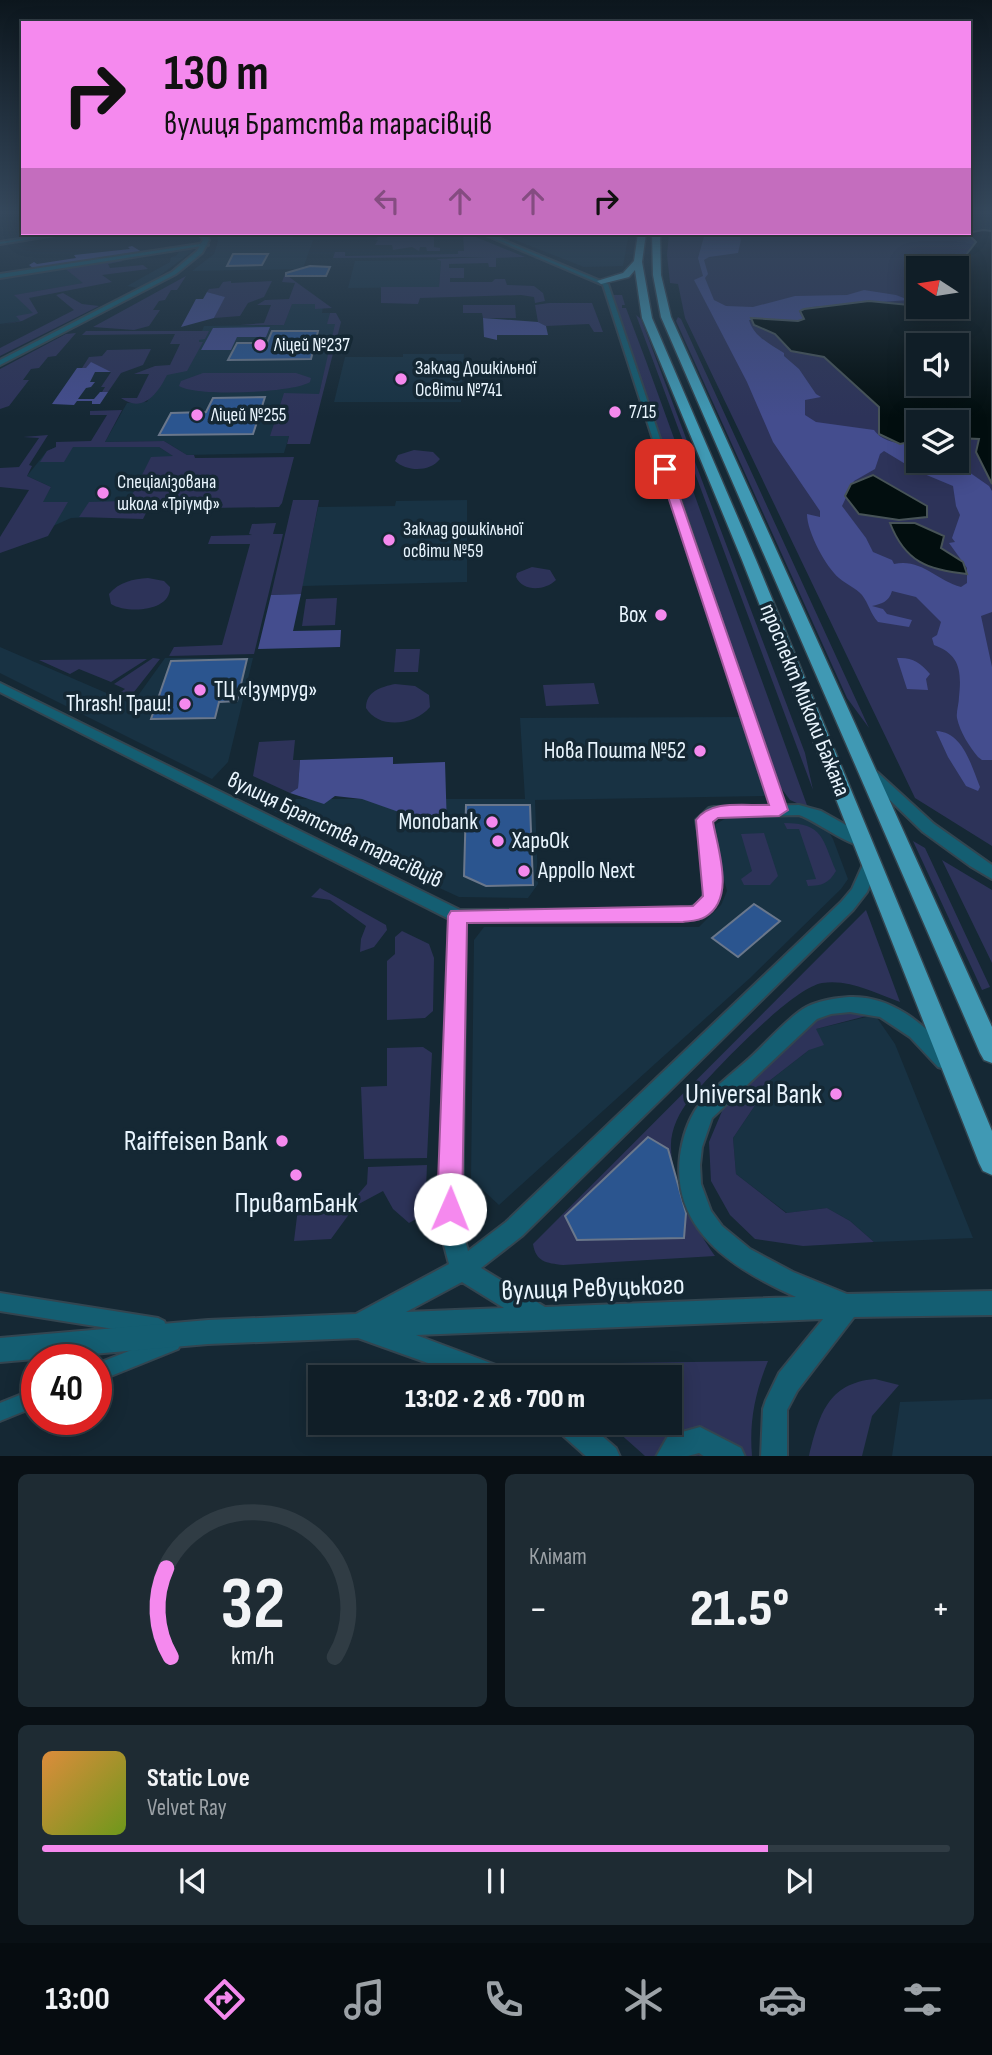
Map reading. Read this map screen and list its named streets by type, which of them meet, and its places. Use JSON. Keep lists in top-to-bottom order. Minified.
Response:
{"streets":{"highway":["проспект Миколи Бажана"],"street":["вулиця Братства тарасівців","вулиця Ревуцького"]},"crossings":[["проспект Миколи Бажана","вулиця Братства тарасівців"]],"places":["Ліцей №237","Заклад Дошкільної Освіти №741","7/15","Ліцей №255","Спеціалізована школа «Тріумф»","Заклад дошкільної освіти №59","Box","ТЦ «Ізумруд»","Thrash! Траш!","Нова Пошта №52","Monobank","ХарьОк","Appollo Next","Universal Bank","Raiffeisen Bank","ПриватБанк"],"north":"left","page":{"turn":["130 m","вулиця Братства тарасівців"],"limit":"40","trip":"13:02 · 2 хв · 700 m","tile":"Клімат","heat":["−","21.5°","+"],"song":["Static Love","Velvet Ray"],"tabs":"13:00","gauge":["32","km/h"]}}
